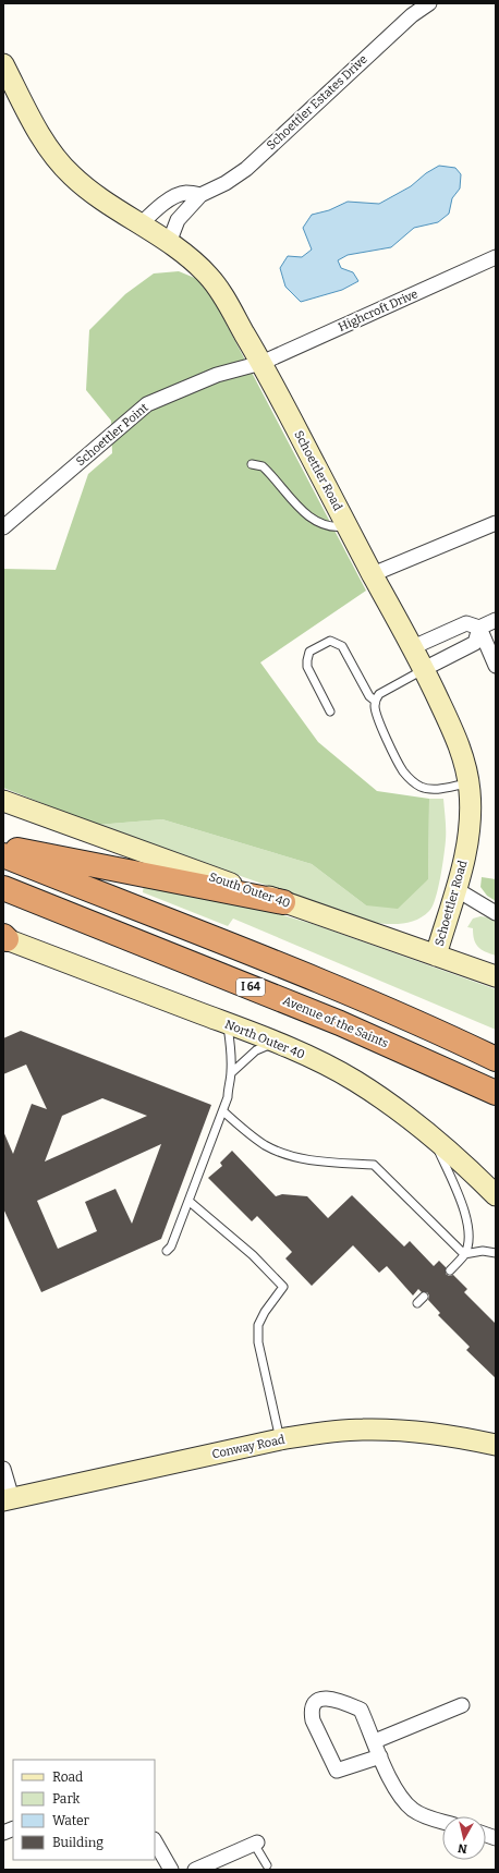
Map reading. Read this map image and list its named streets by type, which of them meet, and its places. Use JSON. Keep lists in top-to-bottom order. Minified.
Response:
{"streets":{"highway":["I 64","Avenue of the Saints"],"street":["Schoettler Estates Drive","Highcroft Drive","Schoettler Point","Schoettler Road","South Outer 40","North Outer 40","Conway Road"]},"crossings":[["Schoettler Estates Drive","Schoettler Road"],["Highcroft Drive","Schoettler Point"],["Highcroft Drive","Schoettler Road"],["Schoettler Point","Schoettler Road"],["Schoettler Road","South Outer 40"]],"legend":["Road","Park","Water","Building"],"north":"bottom"}
